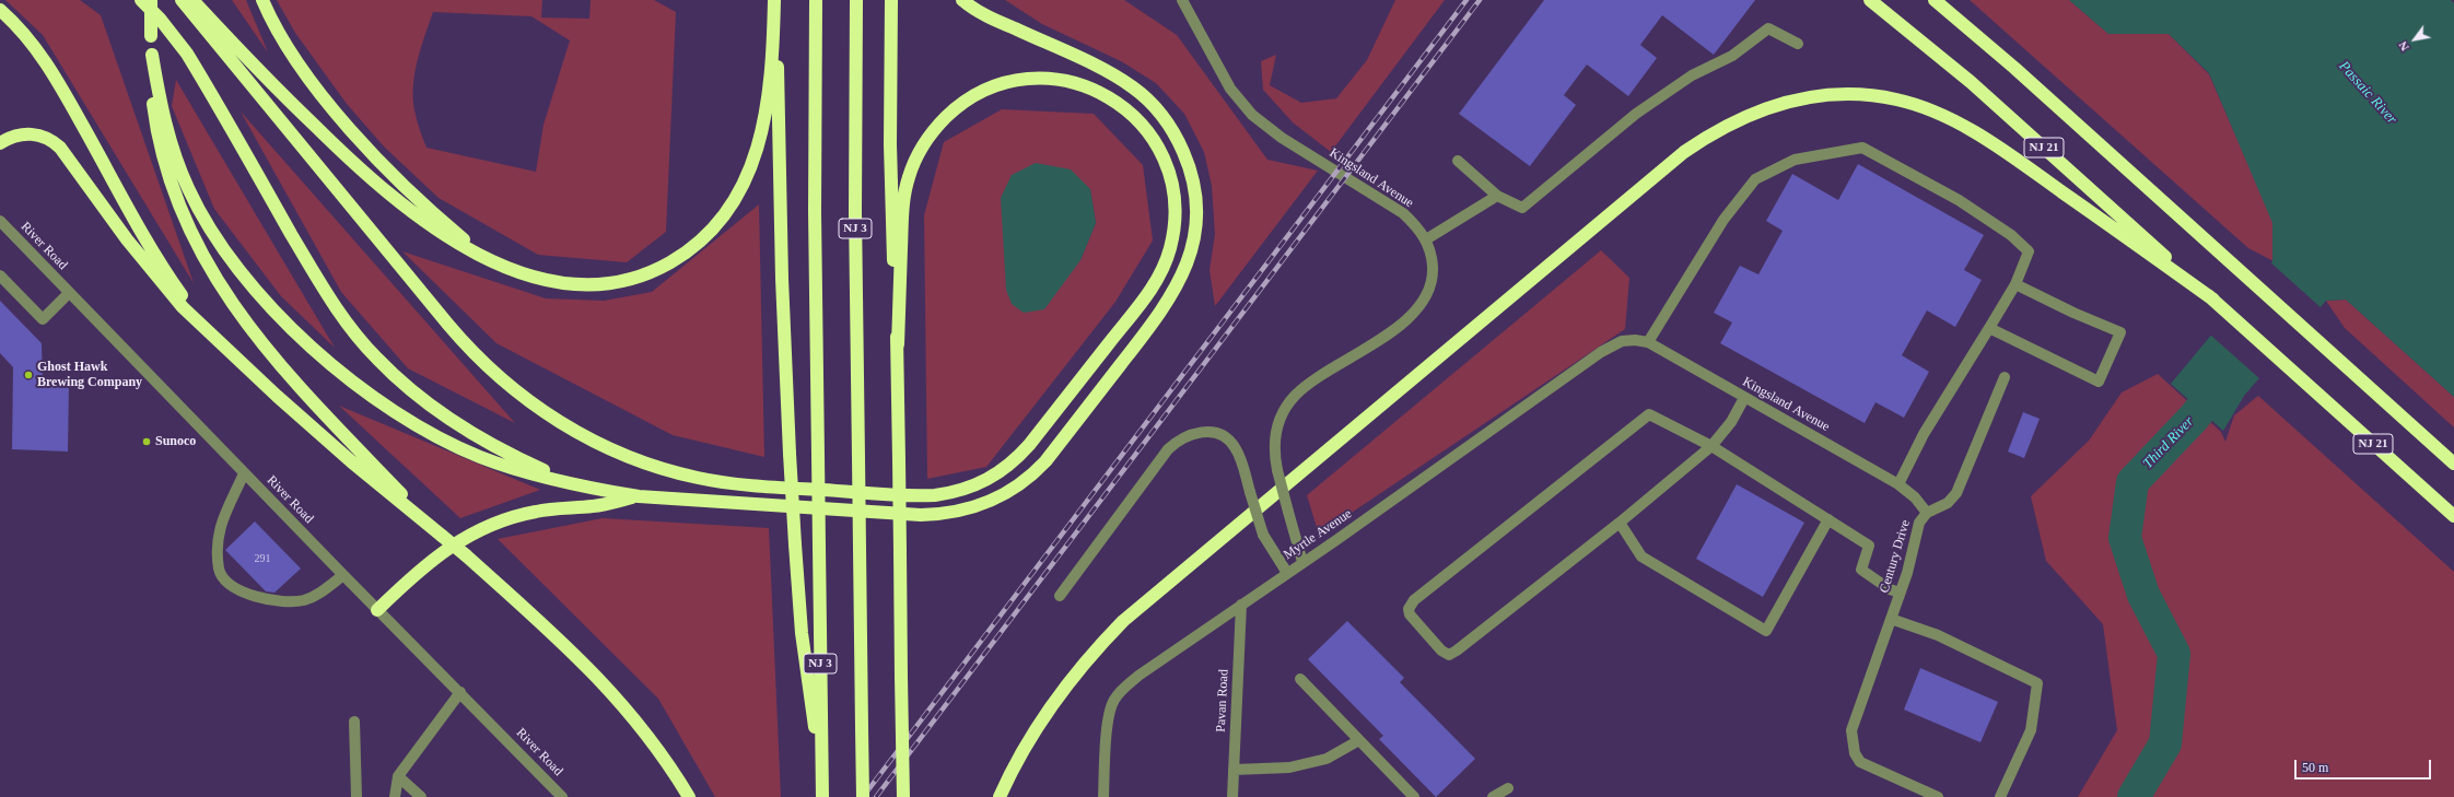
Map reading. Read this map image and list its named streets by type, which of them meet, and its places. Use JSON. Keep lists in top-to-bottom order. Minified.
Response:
{"streets":{"highway":["NJ 21","NJ 3"],"street":["Kingsland Avenue","River Road","Myrtle Avenue","Century Drive","Pavan Road"]},"crossings":[["Kingsland Avenue","Myrtle Avenue"],["Kingsland Avenue","Century Drive"],["Myrtle Avenue","Pavan Road"]],"water":["Passaic River","Third River"],"places":["Ghost Hawk Brewing Company","Sunoco"],"house_numbers":["291"],"scale_bar":"50 m","north":"bottom left"}
